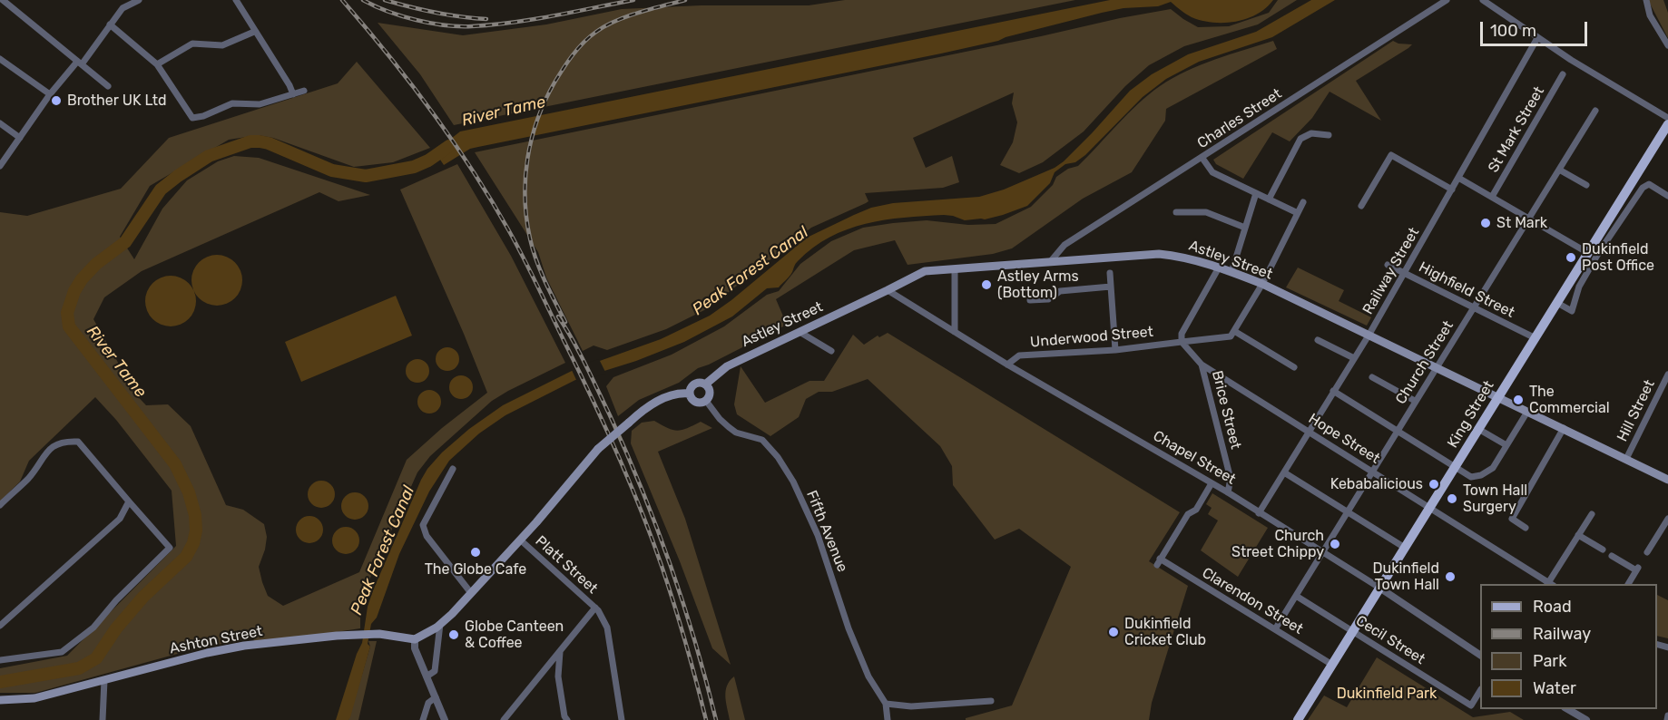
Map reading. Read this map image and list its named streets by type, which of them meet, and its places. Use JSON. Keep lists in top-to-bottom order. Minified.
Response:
{"streets":{"main road":["Astley Street","King Street","Ashton Street"],"street":["Charles Street","St Mark Street","Railway Street","Highfield Street","Underwood Street","Church Street","Brice Street","Hill Street","Hope Street","Chapel Street","Fifth Avenue","Platt Street","Clarendon Street","Cecil Street"]},"crossings":[["Charles Street","Astley Street"],["Astley Street","Railway Street"],["Astley Street","Church Street"],["Astley Street","Hill Street"],["Astley Street","King Street"],["Astley Street","Chapel Street"],["Astley Street","Fifth Avenue"],["Railway Street","Highfield Street"],["Railway Street","Hope Street"],["Railway Street","Chapel Street"],["Highfield Street","Church Street"],["Highfield Street","King Street"],["Underwood Street","Hope Street"],["Underwood Street","Chapel Street"],["Church Street","Hope Street"],["Church Street","Chapel Street"],["Church Street","Clarendon Street"],["Church Street","Cecil Street"],["Brice Street","Hope Street"],["Brice Street","Chapel Street"],["King Street","Hope Street"],["King Street","Chapel Street"],["King Street","Clarendon Street"],["King Street","Cecil Street"],["Chapel Street","Clarendon Street"]],"water":["River Tame","Peak Forest Canal"],"parks":["Dukinfield Park"],"places":["Brother UK Ltd","St Mark","Dukinfield Post Office","Astley Arms (Bottom)","The Commercial","Kebabalicious","Town Hall Surgery","Church Street Chippy","The Globe Cafe","Dukinfield Town Hall","Dukinfield Cricket Club","Globe Canteen & Coffee"],"legend":["Road","Railway","Park","Water"],"scale_bar":"100 m"}
